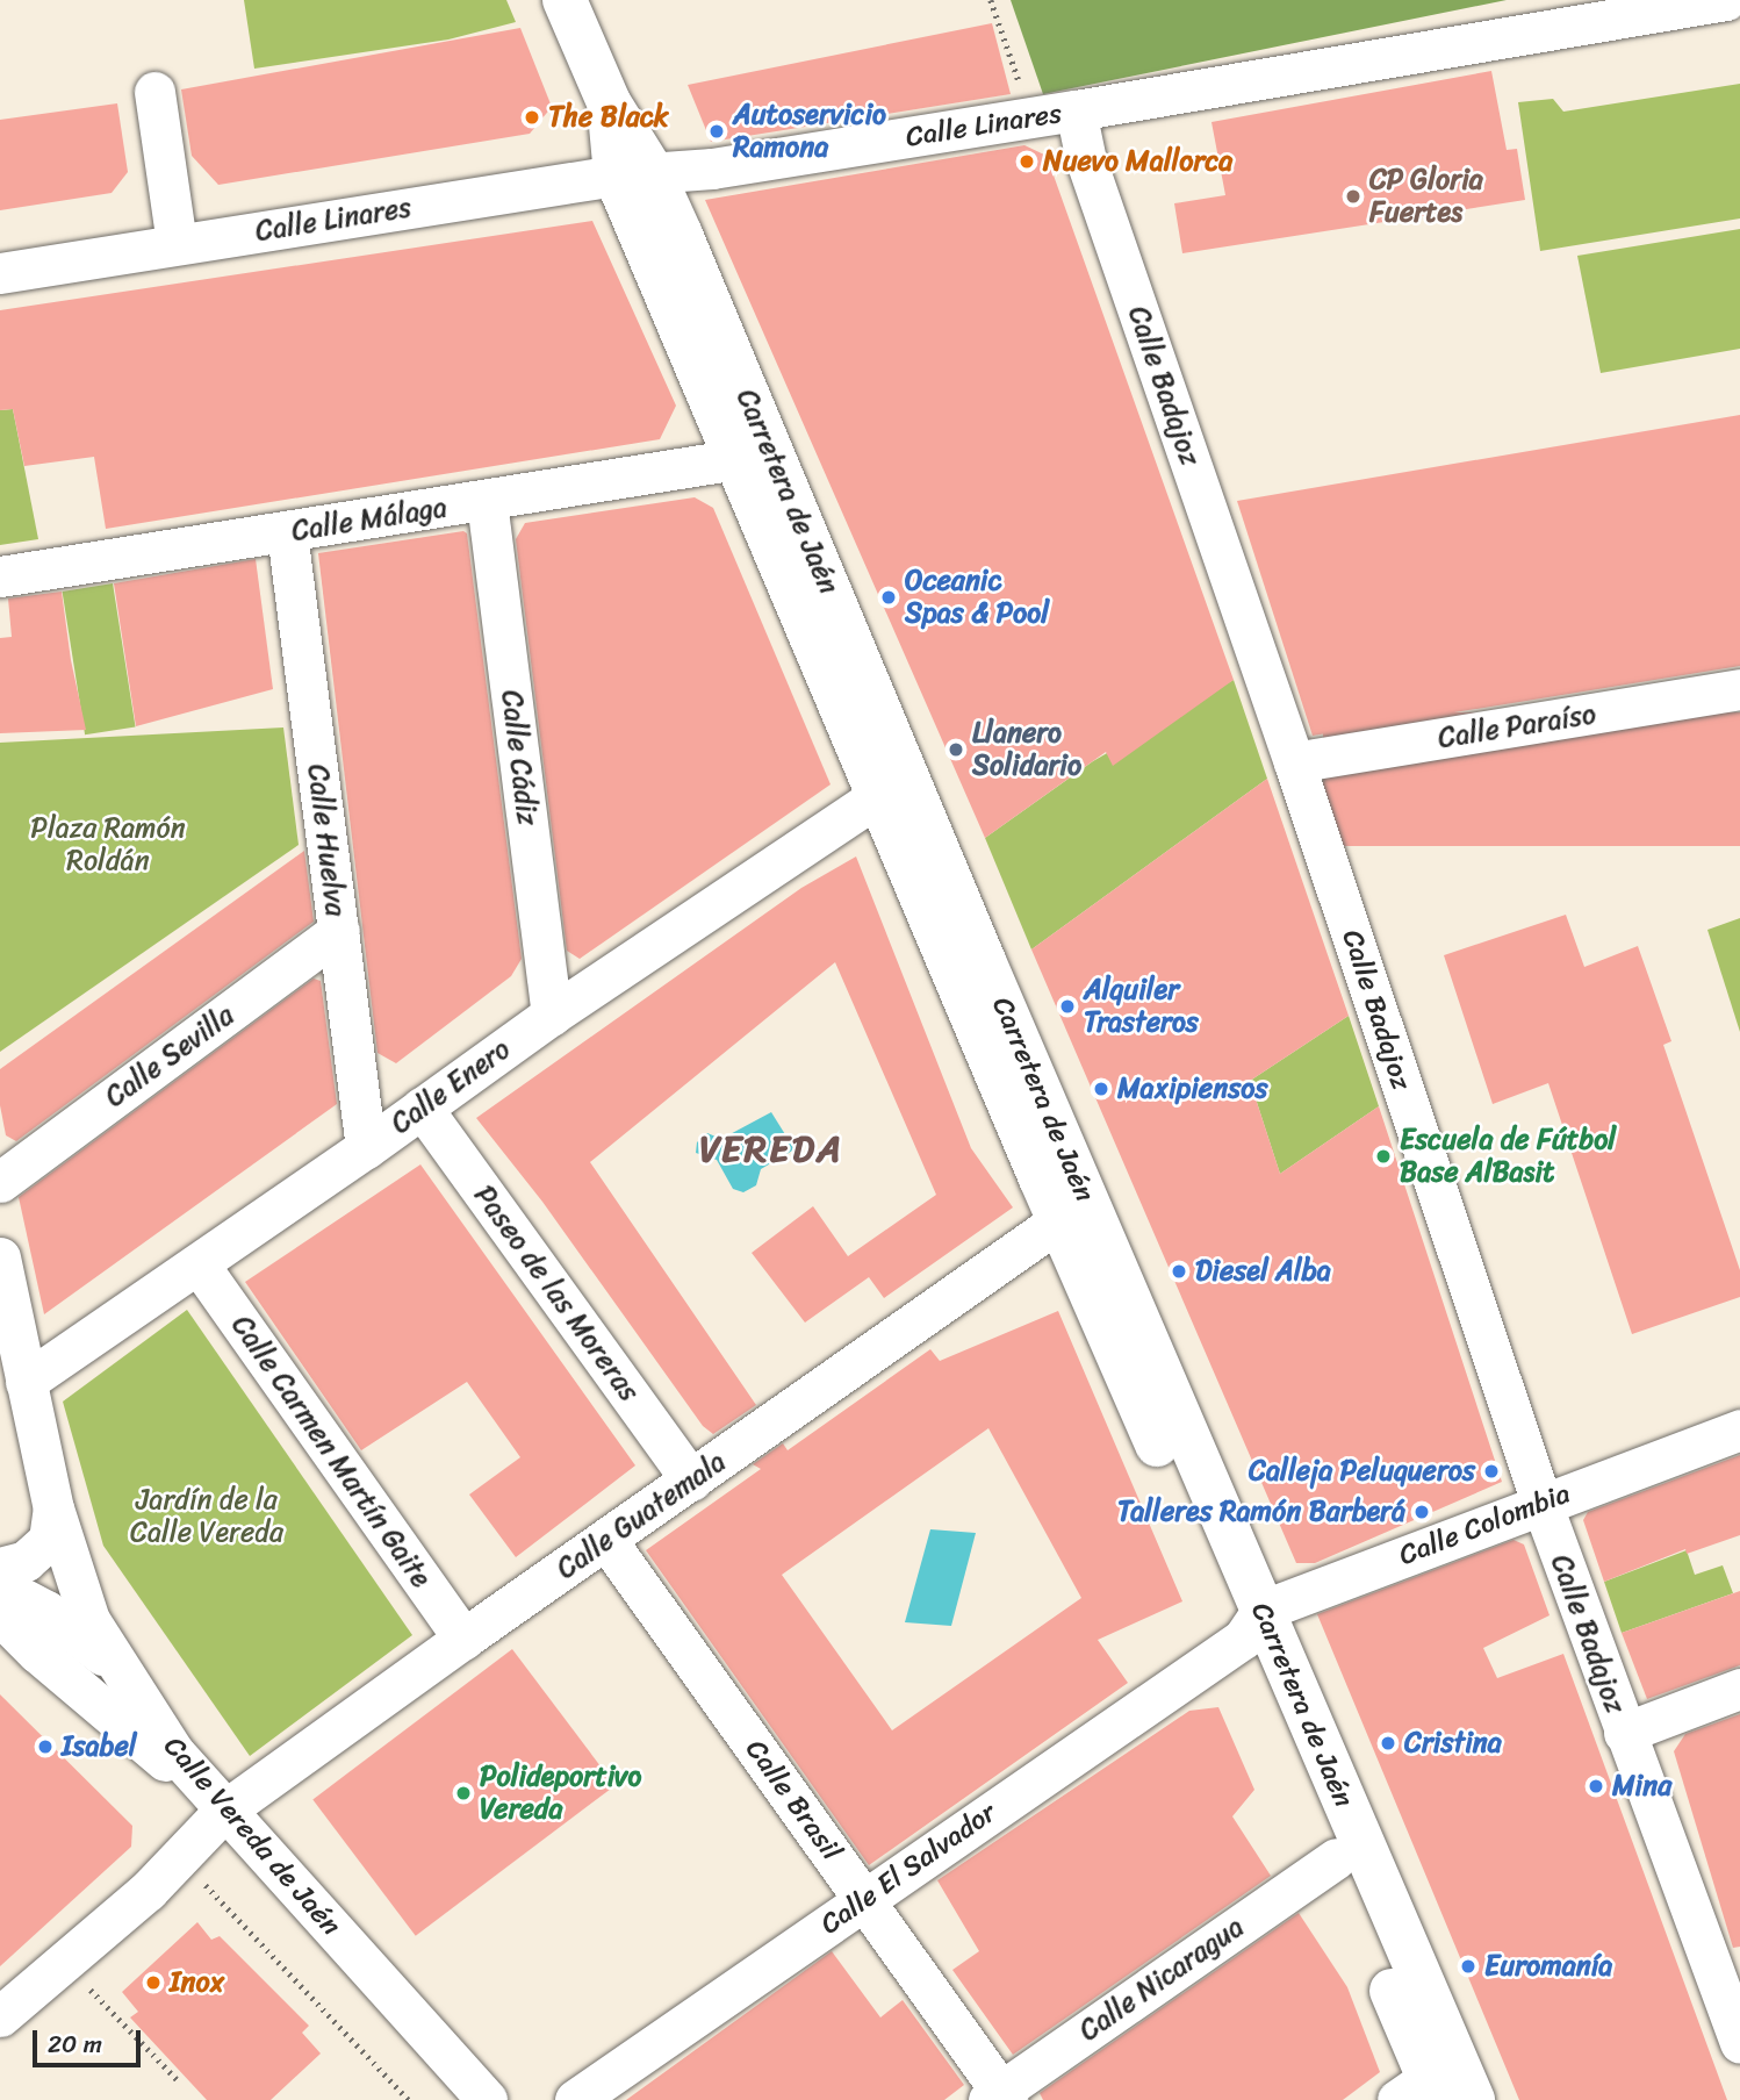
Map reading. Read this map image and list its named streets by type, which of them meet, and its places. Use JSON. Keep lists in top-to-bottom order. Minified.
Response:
{"streets":{"main road":["Carretera de Jaén"],"street":["Calle Linares","Calle Badajoz","Calle Málaga","Calle Paraíso","Calle Cádiz","Calle Huelva","Calle Sevilla","Calle Enero","Paseo de las Moreras","Calle Carmen Martín Gaite","Calle Guatemala","Calle Colombia","Calle Brasil","Calle Vereda de Jaén","Calle El Salvador","Calle Nicaragua"]},"crossings":[["Calle Linares","Calle Badajoz"],["Calle Linares","Carretera de Jaén"],["Calle Badajoz","Calle Paraíso"],["Calle Badajoz","Calle Colombia"],["Carretera de Jaén","Calle Málaga"],["Carretera de Jaén","Calle Enero"],["Carretera de Jaén","Calle Guatemala"],["Carretera de Jaén","Calle Colombia"],["Carretera de Jaén","Calle El Salvador"],["Carretera de Jaén","Calle Nicaragua"],["Calle Málaga","Calle Cádiz"],["Calle Málaga","Calle Huelva"],["Calle Cádiz","Calle Enero"],["Calle Huelva","Calle Sevilla"],["Calle Huelva","Calle Enero"],["Calle Enero","Paseo de las Moreras"],["Calle Enero","Calle Carmen Martín Gaite"],["Calle Enero","Calle Vereda de Jaén"],["Paseo de las Moreras","Calle Guatemala"],["Calle Carmen Martín Gaite","Calle Guatemala"],["Calle Guatemala","Calle Brasil"],["Calle Guatemala","Calle Vereda de Jaén"],["Calle Colombia","Calle El Salvador"],["Calle Brasil","Calle El Salvador"],["Calle Brasil","Calle Nicaragua"]],"districts":["VEREDA"],"parks":["Plaza Ramón Roldán","Jardín de la Calle Vereda"],"places":["The Black","Autoservicio Ramona","Nuevo Mallorca","CP Gloria Fuertes","Oceanic Spas & Pool","Llanero Solidario","Alquiler Trasteros","Maxipiensos","Escuela de Fútbol Base AlBasit","Diesel Alba","Calleja Peluqueros","Talleres Ramón Barberá","Cristina","Isabel","Mina","Polideportivo Vereda","Euromanía","Inox"],"scale_bar":"20 m"}
